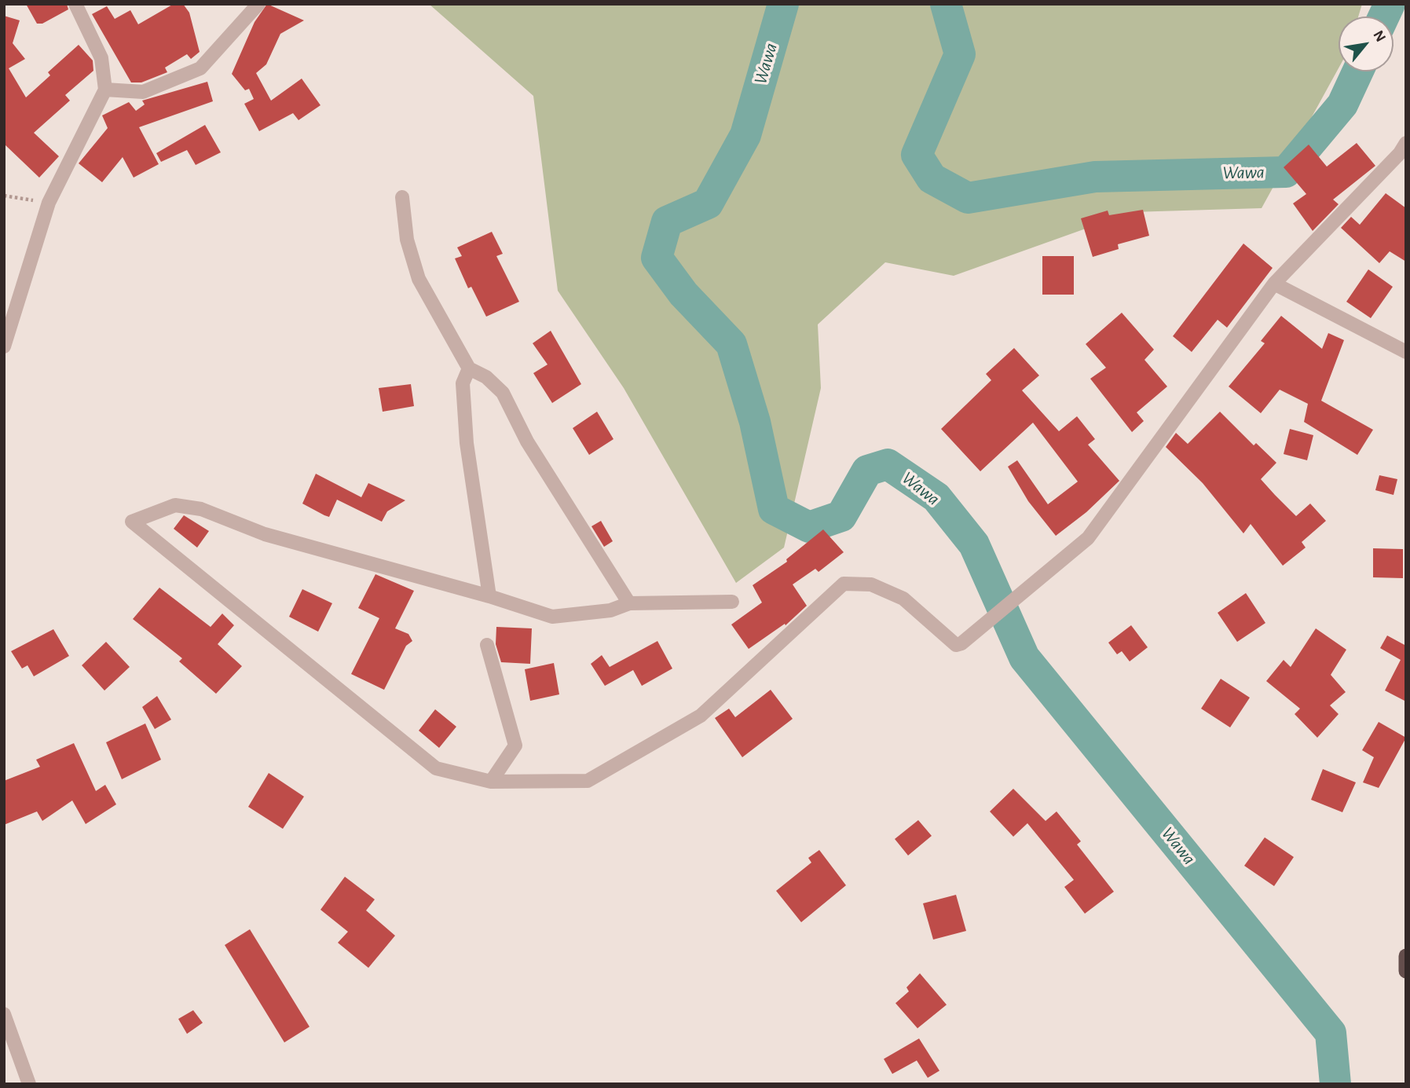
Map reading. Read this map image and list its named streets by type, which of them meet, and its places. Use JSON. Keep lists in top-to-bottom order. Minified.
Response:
{"water":["Wawa"],"north":"top right"}
